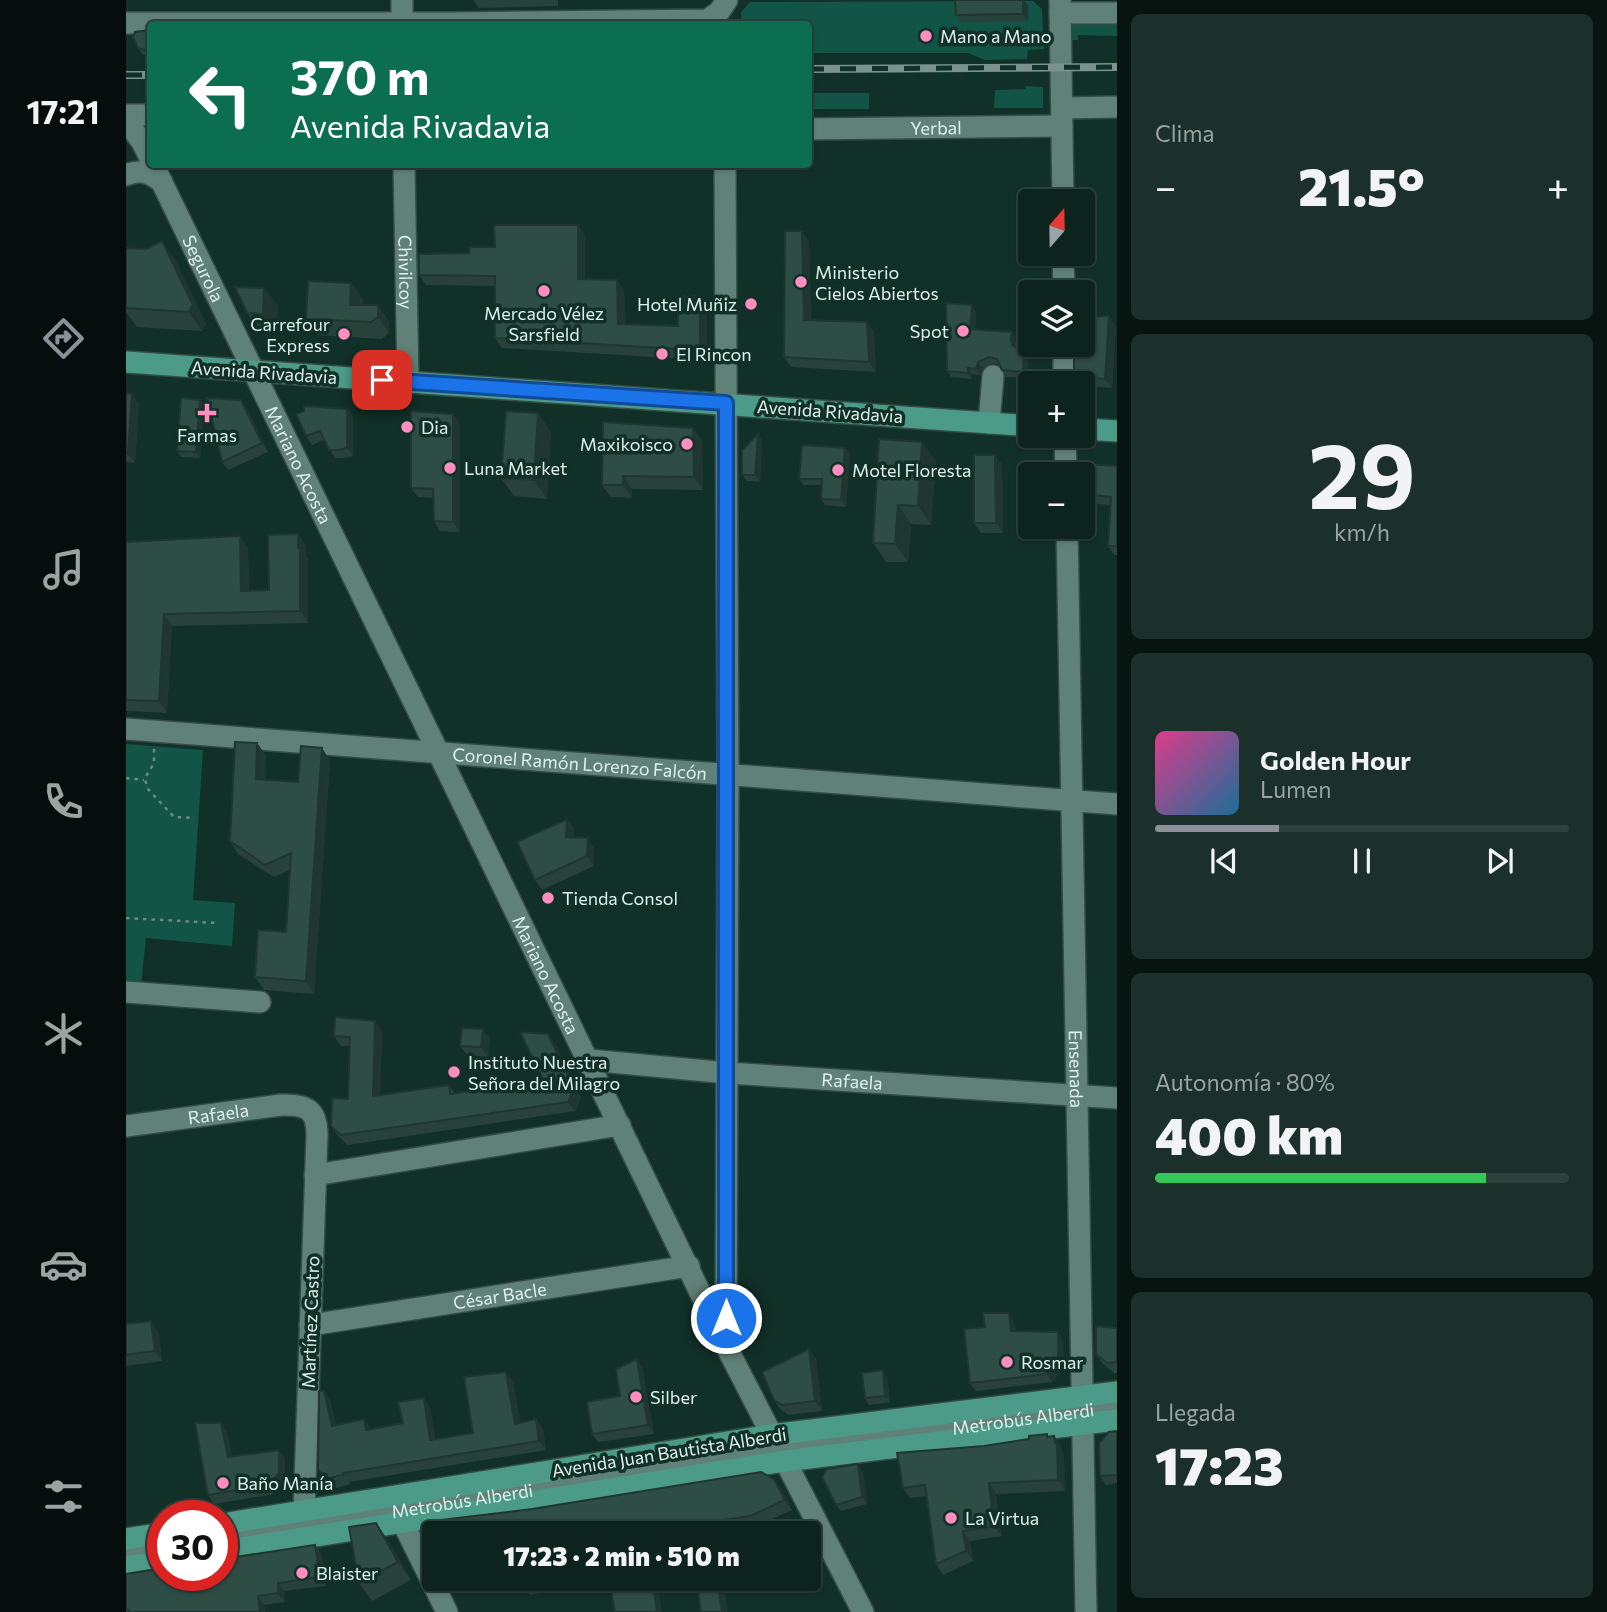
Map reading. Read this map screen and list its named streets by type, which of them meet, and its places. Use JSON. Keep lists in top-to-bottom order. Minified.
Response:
{"streets":{"main road":["Avenida Rivadavia","Avenida Juan Bautista Alberdi"],"street":["Yerbal","Segurola","Chivilcoy","Mariano Acosta","Coronel Ramón Lorenzo Falcón","Ensenada","Rafaela","César Bacle","Martínez Castro","Metrobús Alberdi"]},"crossings":[["Segurola","Avenida Rivadavia"],["Segurola","Mariano Acosta"],["Chivilcoy","Avenida Rivadavia"],["Avenida Rivadavia","Mariano Acosta"],["Mariano Acosta","Coronel Ramón Lorenzo Falcón"],["Mariano Acosta","Rafaela"],["Mariano Acosta","César Bacle"],["Mariano Acosta","Avenida Juan Bautista Alberdi"],["Coronel Ramón Lorenzo Falcón","Ensenada"],["Ensenada","Rafaela"],["Ensenada","Metrobús Alberdi"],["Ensenada","Avenida Juan Bautista Alberdi"],["Rafaela","Martínez Castro"],["César Bacle","Martínez Castro"],["Martínez Castro","Avenida Juan Bautista Alberdi"],["Metrobús Alberdi","Avenida Juan Bautista Alberdi"]],"places":{"other":["Mano a Mano","Ministerio Cielos Abiertos","Mercado Vélez Sarsfield","Hotel Muñiz","Spot","Carrefour Express","El Rincon","Dia","Maxikoisco","Luna Market","Motel Floresta","Tienda Consol","Instituto Nuestra Señora del Milagro","Rosmar","Silber","Baño Manía","La Virtua","Blaister"],"health":["Farmas"]},"north":"top","page":{"tabs":"17:21","tile":["Clima",["29","km/h"],["Autonomía · 80%","400 km"],["Llegada","17:23"]],"turn":["370 m","Avenida Rivadavia"],"heat":["−","21.5°","+"],"map_buttons":["+","−"],"song":["Golden Hour","Lumen"],"limit":"30","trip":"17:23 · 2 min · 510 m"}}
